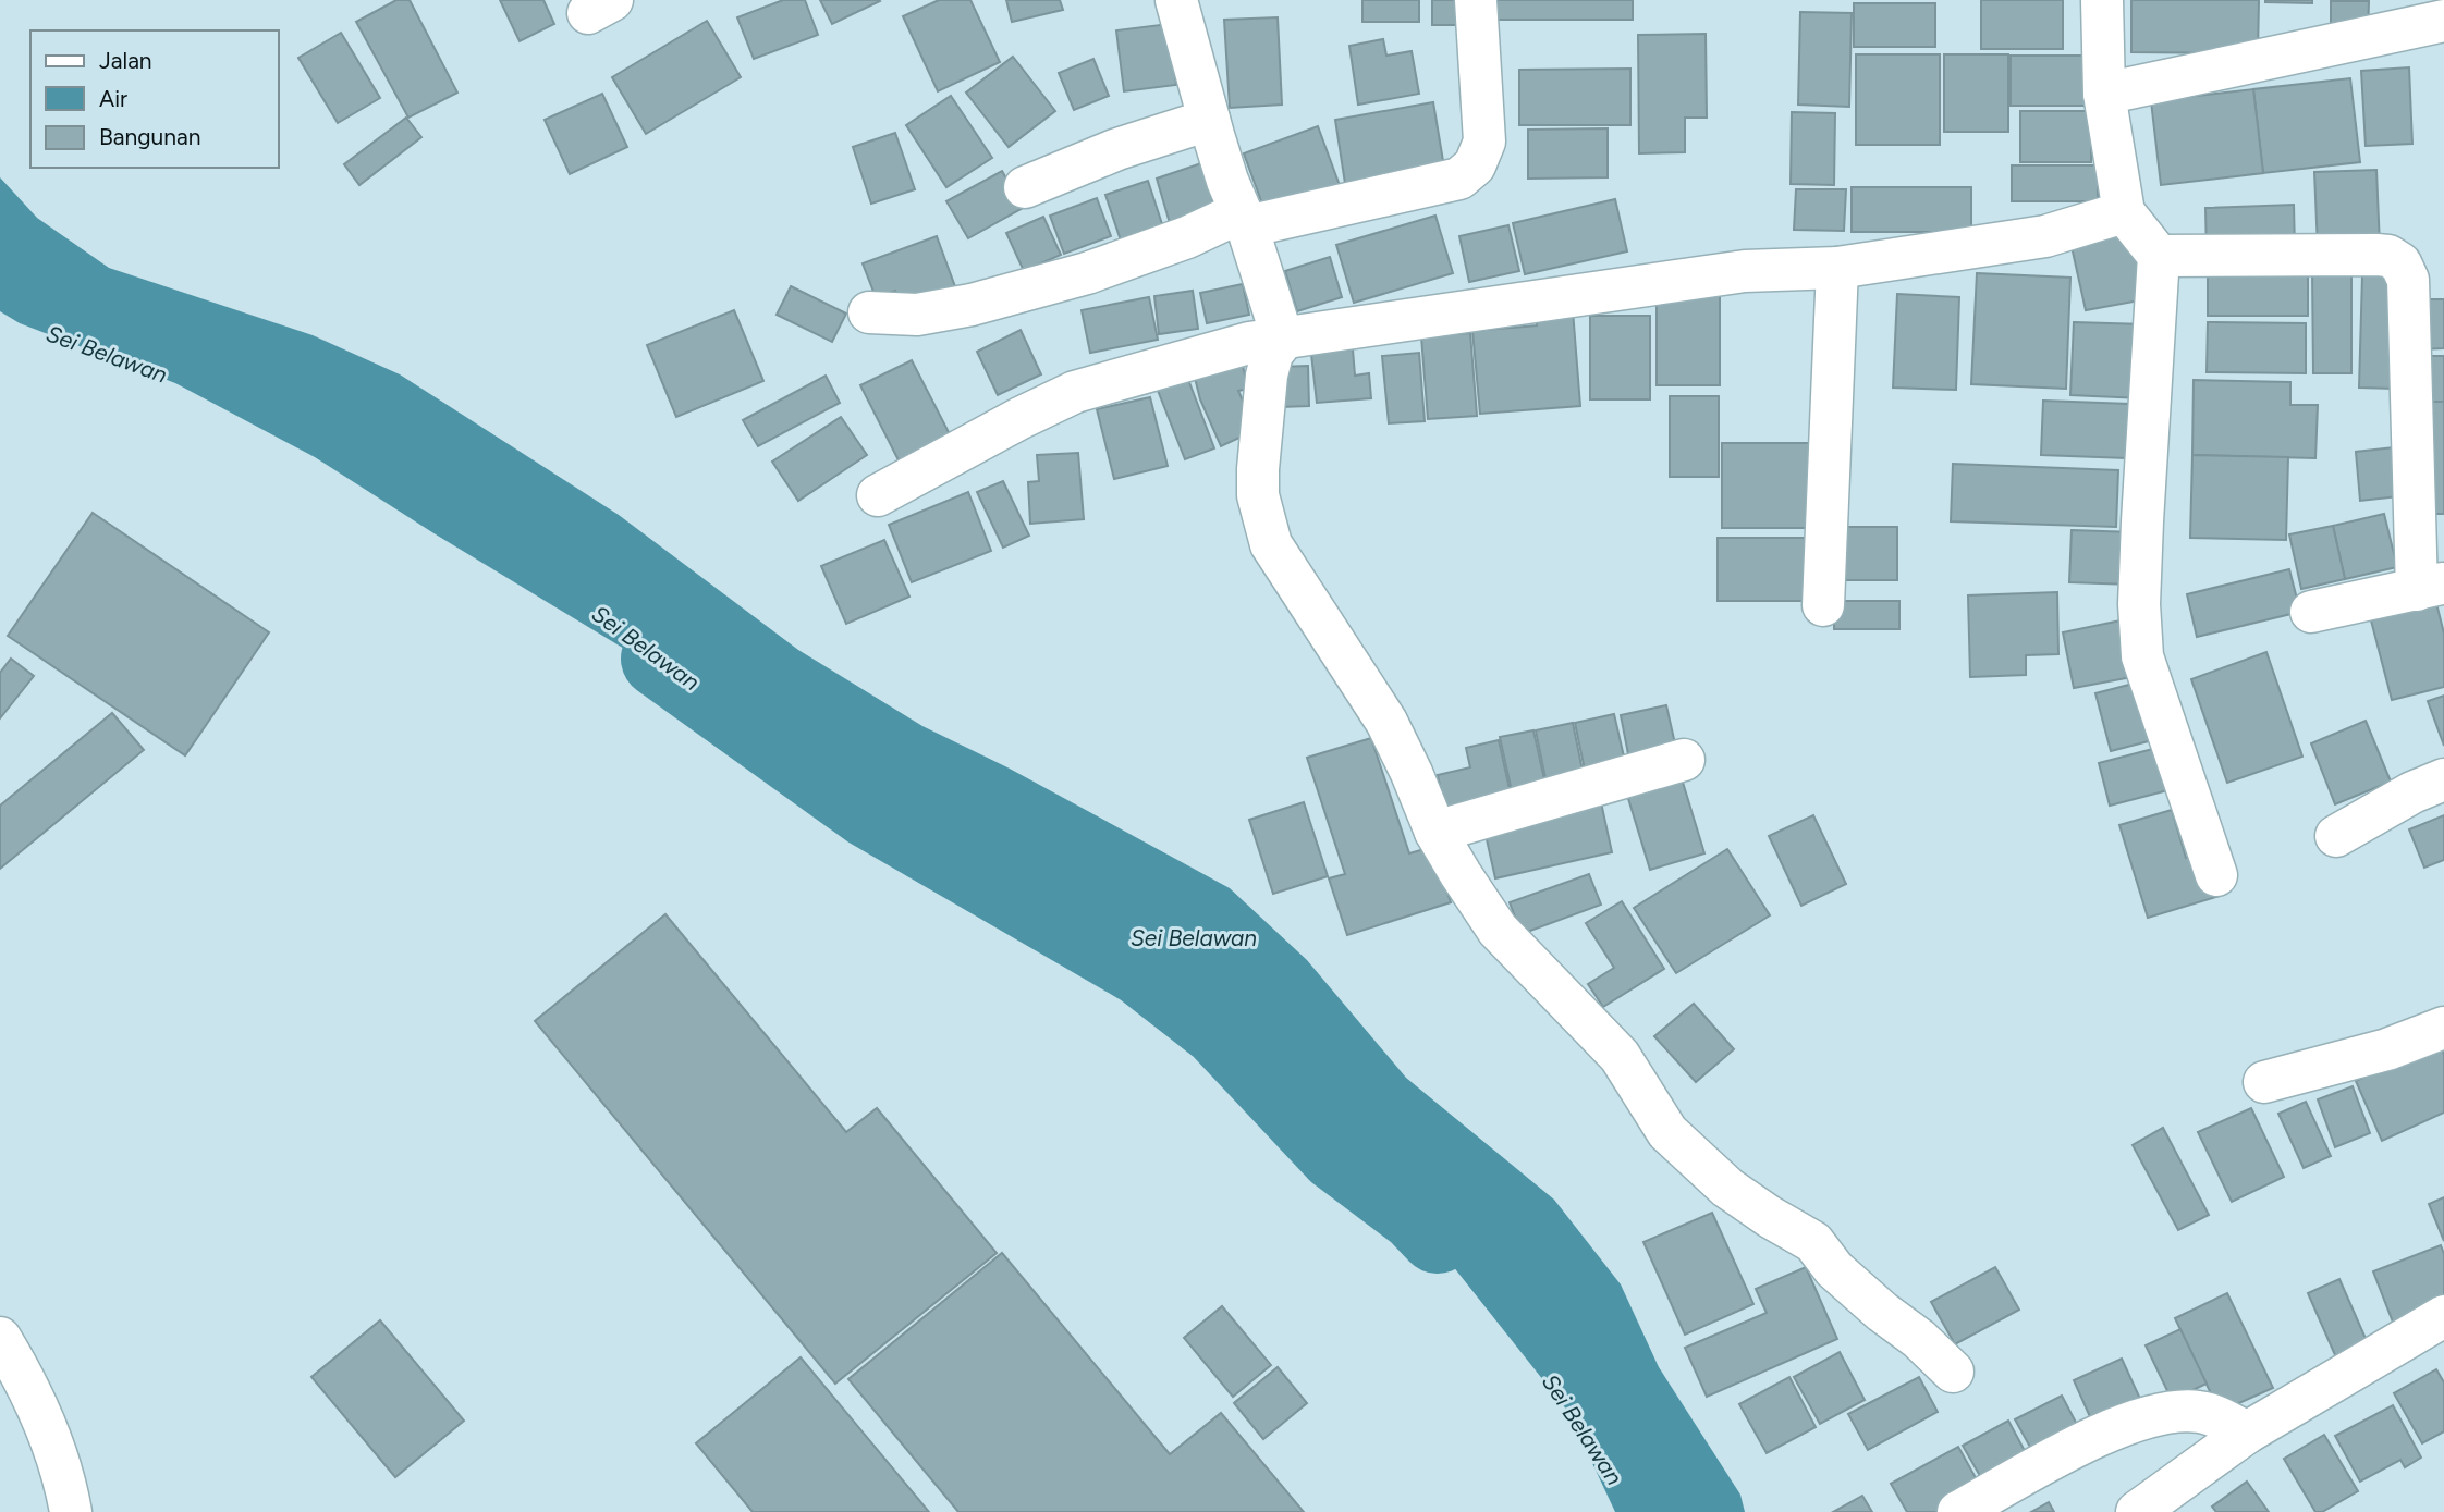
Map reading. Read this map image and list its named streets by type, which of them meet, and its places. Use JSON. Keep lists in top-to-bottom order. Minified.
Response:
{"water":["Sei Belawan"],"legend":["Jalan","Air","Bangunan"]}
